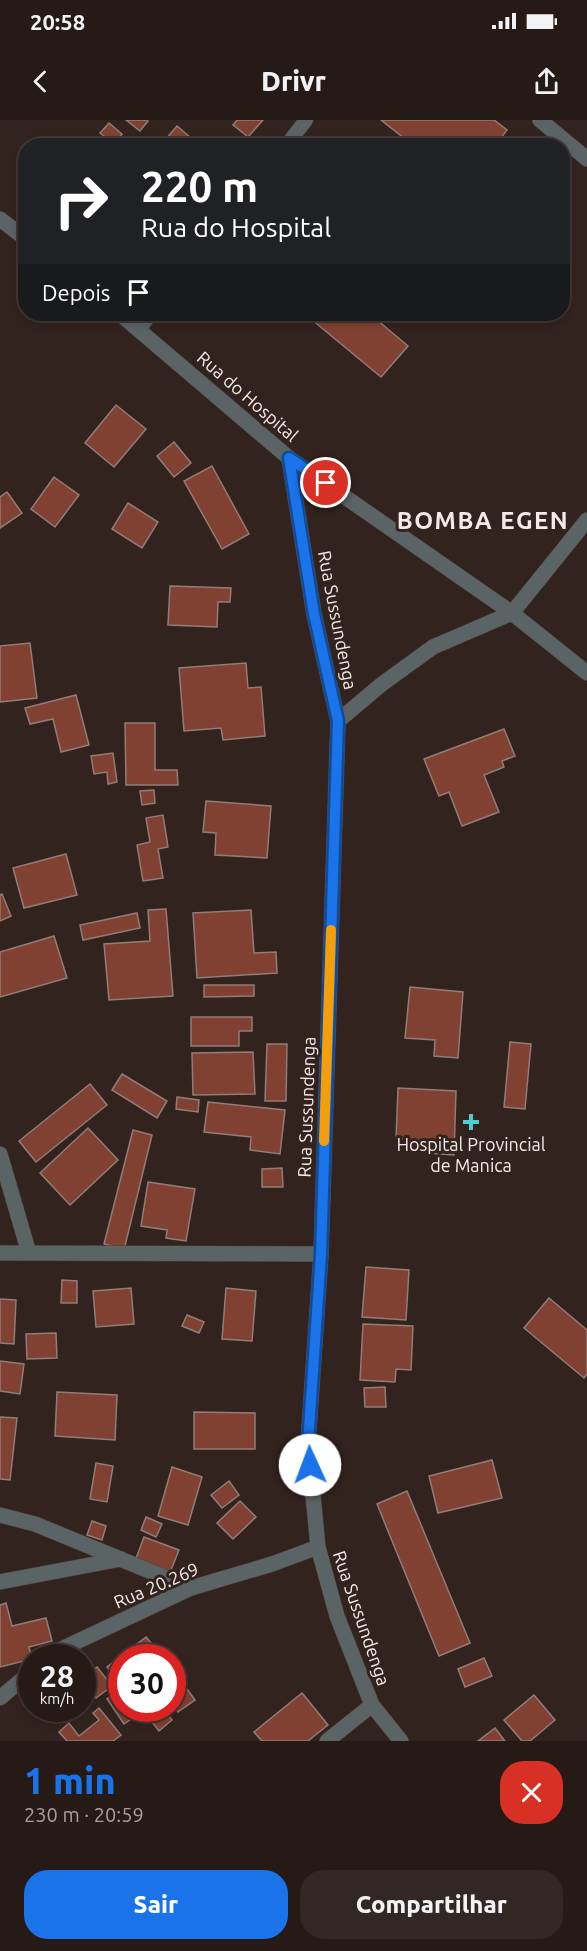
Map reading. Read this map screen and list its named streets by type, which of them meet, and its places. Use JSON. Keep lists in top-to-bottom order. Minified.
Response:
{"streets":{"street":["Rua do Hospital","Rua Sussundenga","Rua 20.269"]},"crossings":[["Rua do Hospital","Rua Sussundenga"],["Rua Sussundenga","Rua 20.269"]],"districts":["BOMBA EGEN"],"places":{"health":["Hospital Provincial de Manica"]},"page":{"status":"20:58","header":"Drivr","turn":["220 m","Rua do Hospital"],"then":"Depois","speed":"28 km/h","limit":"30","heading":["1 min","230 m · 20:59"],"buttons":["Sair","Compartilhar"]}}
